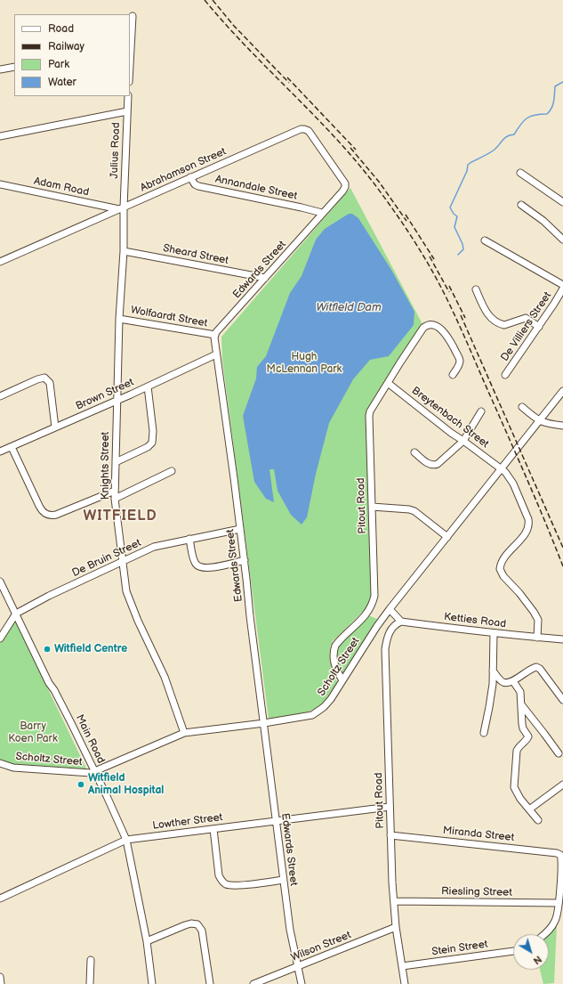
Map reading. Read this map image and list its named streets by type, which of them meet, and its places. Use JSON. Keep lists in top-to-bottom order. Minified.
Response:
{"streets":{"street":["Julius Road","Abrahamson Street","Adam Road","Annandale Street","Sheard Street","Edwards Street","Wolfaardt Street","De Villiers Street","Brown Street","Breytenbach Street","Knights Street","Pitout Road","De Bruin Street","Ketties Road","Scholtz Street","Main Road","Lowther Street","Miranda Street","Riesling Street","Wilson Street","Stein Street"]},"crossings":[["Julius Road","Abrahamson Street"],["Julius Road","Adam Road"],["Julius Road","Knights Street"],["Abrahamson Street","Adam Road"],["Abrahamson Street","Annandale Street"],["Abrahamson Street","Edwards Street"],["Abrahamson Street","Knights Street"],["Adam Road","Knights Street"],["Annandale Street","Edwards Street"],["Sheard Street","Edwards Street"],["Sheard Street","Knights Street"],["Edwards Street","Wolfaardt Street"],["Edwards Street","Brown Street"],["Edwards Street","De Bruin Street"],["Edwards Street","Scholtz Street"],["Edwards Street","Lowther Street"],["Edwards Street","Wilson Street"],["Wolfaardt Street","Knights Street"],["Brown Street","Knights Street"],["Breytenbach Street","Pitout Road"],["Breytenbach Street","Ketties Road"],["Breytenbach Street","Scholtz Street"],["Knights Street","De Bruin Street"],["Knights Street","Scholtz Street"],["Pitout Road","Ketties Road"],["Pitout Road","Scholtz Street"],["Pitout Road","Lowther Street"],["Pitout Road","Miranda Street"],["Pitout Road","Riesling Street"],["Pitout Road","Wilson Street"],["Pitout Road","Stein Street"],["De Bruin Street","Main Road"],["Scholtz Street","Main Road"],["Main Road","Lowther Street"],["Miranda Street","Riesling Street"]],"districts":["WITFIELD"],"water":["Witfield Dam"],"parks":["Hugh McLennan Park","Barry Koen Park"],"places":["Witfield Centre","Witfield Animal Hospital"],"legend":["Road","Railway","Park","Water"],"north":"bottom right"}
